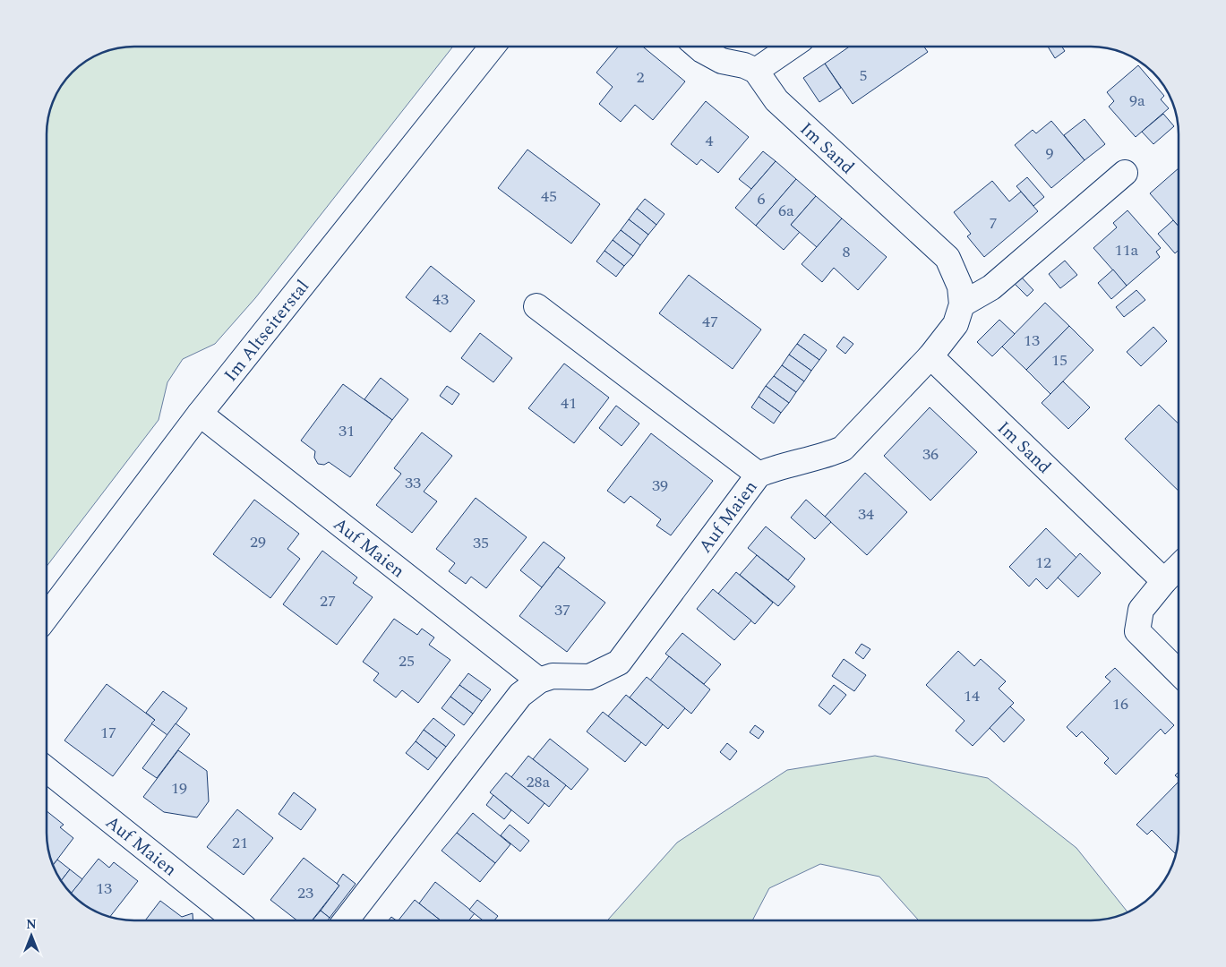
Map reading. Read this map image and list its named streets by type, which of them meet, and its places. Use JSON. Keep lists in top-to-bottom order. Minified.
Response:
{"streets":{"street":["Im Sand","Im Altseiterstal","Auf Maien"]},"crossings":[["Im Sand","Auf Maien"],["Im Altseiterstal","Auf Maien"]],"house_numbers":["5","2","9a","4","9","45","6","6a","7","11a","8","43","47","13","15","41","31","36","33","39","34","29","35","12","27","37","25","14","16","17","28a","19","21","13","23"],"north":"top"}
